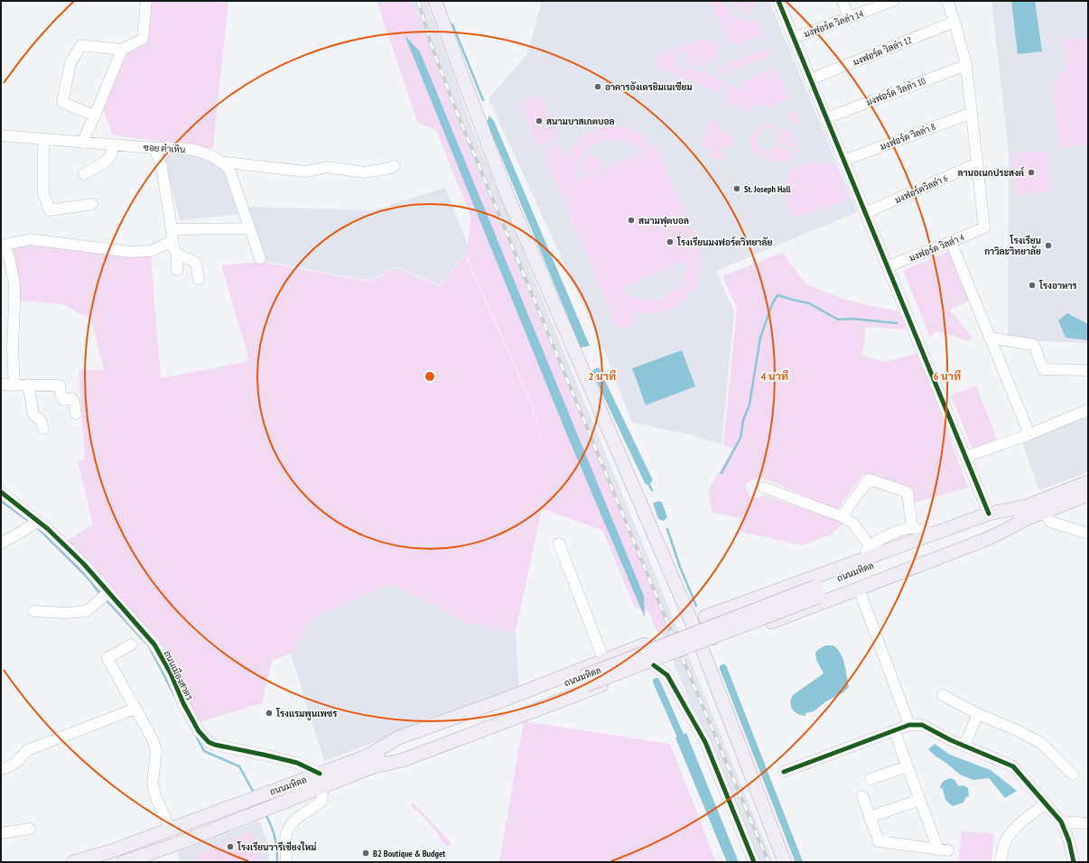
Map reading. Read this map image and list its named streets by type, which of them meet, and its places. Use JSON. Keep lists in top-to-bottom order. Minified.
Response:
{"streets":{"main road":["ถนนมหิดล"],"street":["มงฟอร์ด วิลล่า 14","มงฟอร์ด วิลล่า 12","มงฟอร์ด วิลล่า 10","มงฟอร์ด วิลล่า 8","ซอย ต๋าเหิน","มงฟอร์ตวิลล่า 6","มงฟอร์ด วิลล่า 4","ถนนเมืองสาตร"]},"crossings":[["มงฟอร์ตวิลล่า 6","มงฟอร์ด วิลล่า 4"],["ถนนมหิดล","ถนนเมืองสาตร"]],"places":["อาคารอังเดรยิมเนเซียม","สนามบาสเกตบอล","ลานอเนกประสงค์","St. Joseph Hall","สนามฟุตบอล","โรงเรียนมงฟอร์ตวิทยาลัย","โรงเรียน กาวิละวิทยาลัย","โรงอาหาร","โรงแรมพูนเพชร","โรงเรียนวารีเชียงใหม่","B2 Boutique & Budget"],"rings":["2 นาที","4 นาที","6 นาที"]}
